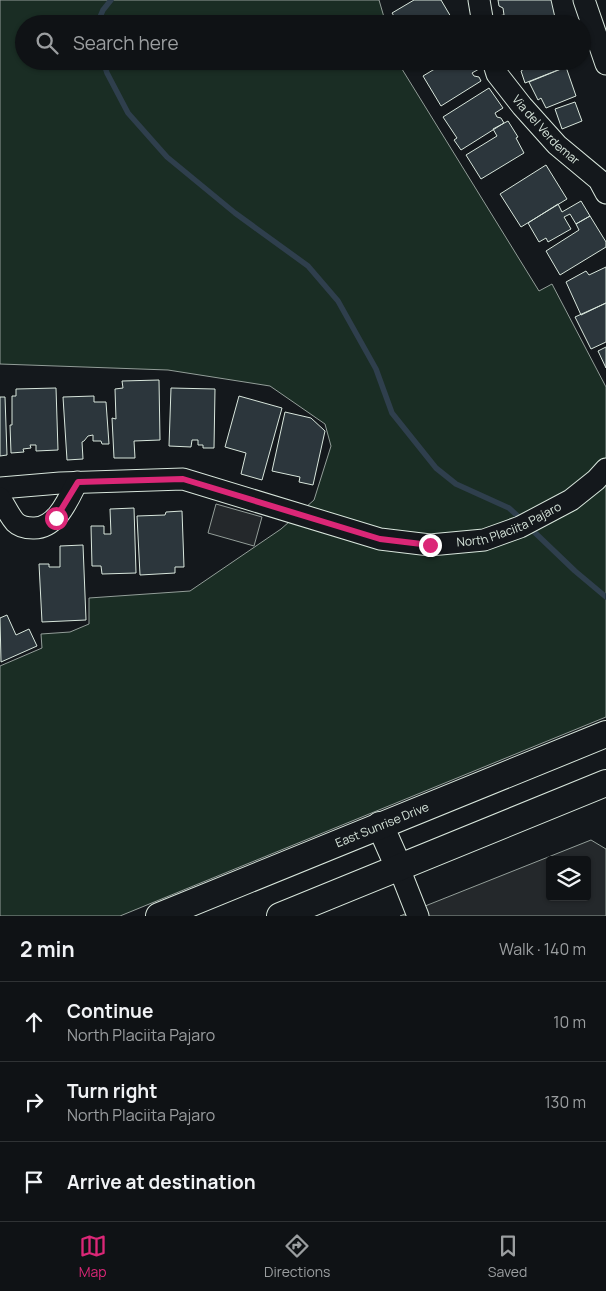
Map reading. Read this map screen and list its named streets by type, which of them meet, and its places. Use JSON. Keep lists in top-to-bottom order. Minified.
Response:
{"streets":{"main road":["East Sunrise Drive"],"street":["Via del Verdemar","North Placiita Pajaro"]},"page":{"search":"Search here","heading":["2 min","Walk · 140 m"],"list":[["Continue","North Placiita Pajaro","10 m"],["Turn right","North Placiita Pajaro","130 m"],"Arrive at destination"],"nav":["Map","Directions","Saved"]}}
